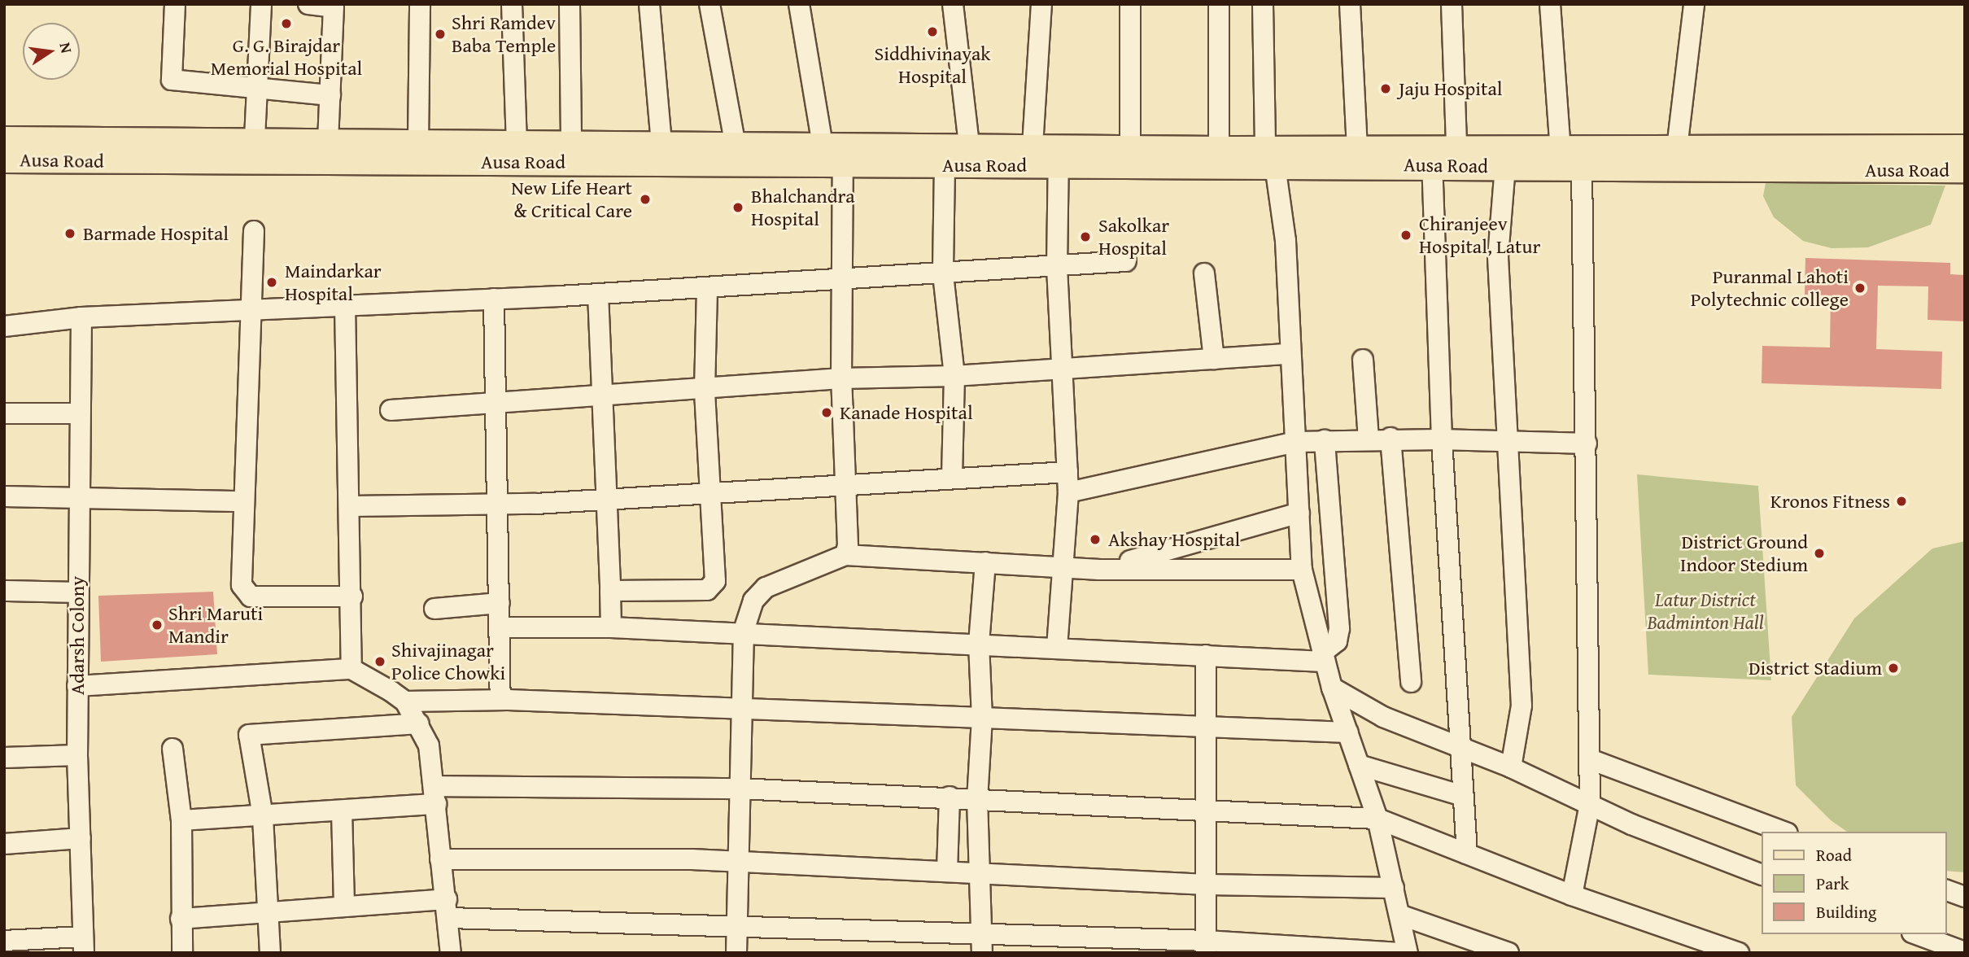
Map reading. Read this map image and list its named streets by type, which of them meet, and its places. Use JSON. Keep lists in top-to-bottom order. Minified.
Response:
{"streets":{"main road":["Ausa Road"],"street":["Adarsh Colony"]},"parks":["Latur District Badminton Hall"],"places":["G. G. Birajdar Memorial Hospital","Siddhivinayak Hospital","Shri Ramdev Baba Temple","Jaju Hospital","New Life Heart & Critical Care","Bhalchandra Hospital","Barmade Hospital","Chiranjeev Hospital, Latur","Sakolkar Hospital","Maindarkar Hospital","Puranmal Lahoti Polytechnic college","Kanade Hospital","Kronos Fitness","Akshay Hospital","District Ground Indoor Stedium","Shri Maruti Mandir","Shivajinagar Police Chowki","District Stadium"],"legend":["Road","Park","Building"],"north":"right"}
